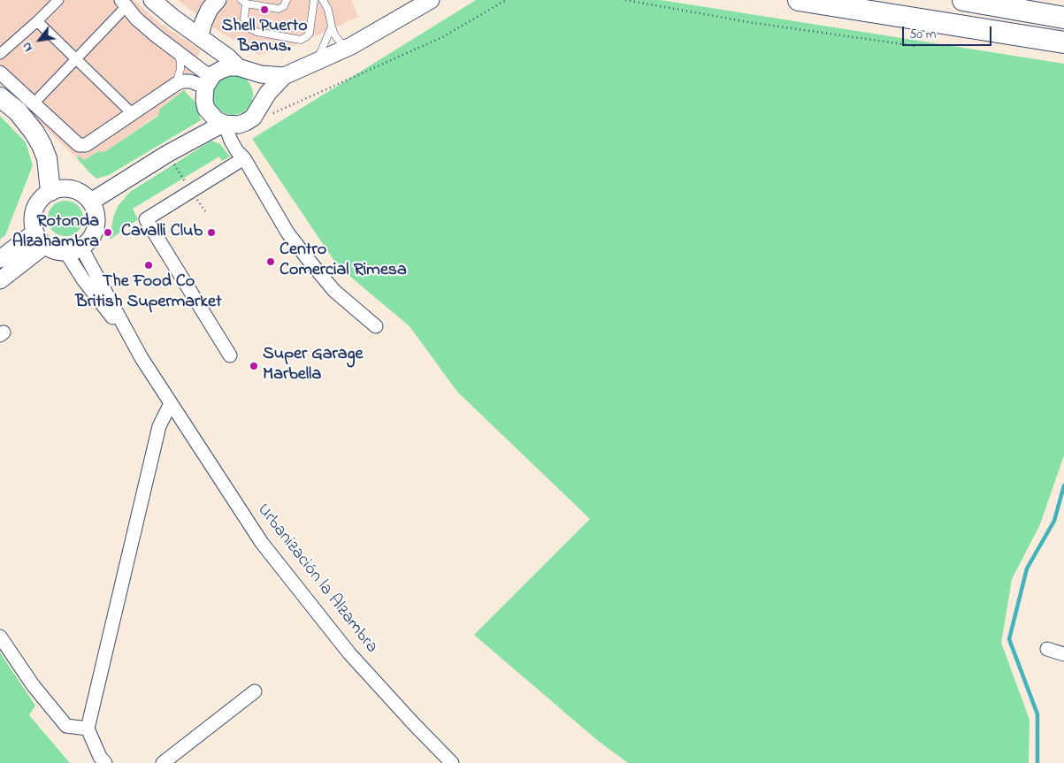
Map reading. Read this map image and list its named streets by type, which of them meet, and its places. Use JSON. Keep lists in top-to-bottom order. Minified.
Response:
{"streets":{"street":["Urbanización la Alzambra"]},"places":["Shell Puerto Banus.","Rotonda Alzahambra","Cavalli Club","Centro Comercial Rimesa","The Food Co British Supermarket","Super Garage Marbella"],"scale_bar":"50 m","north":"bottom left"}
